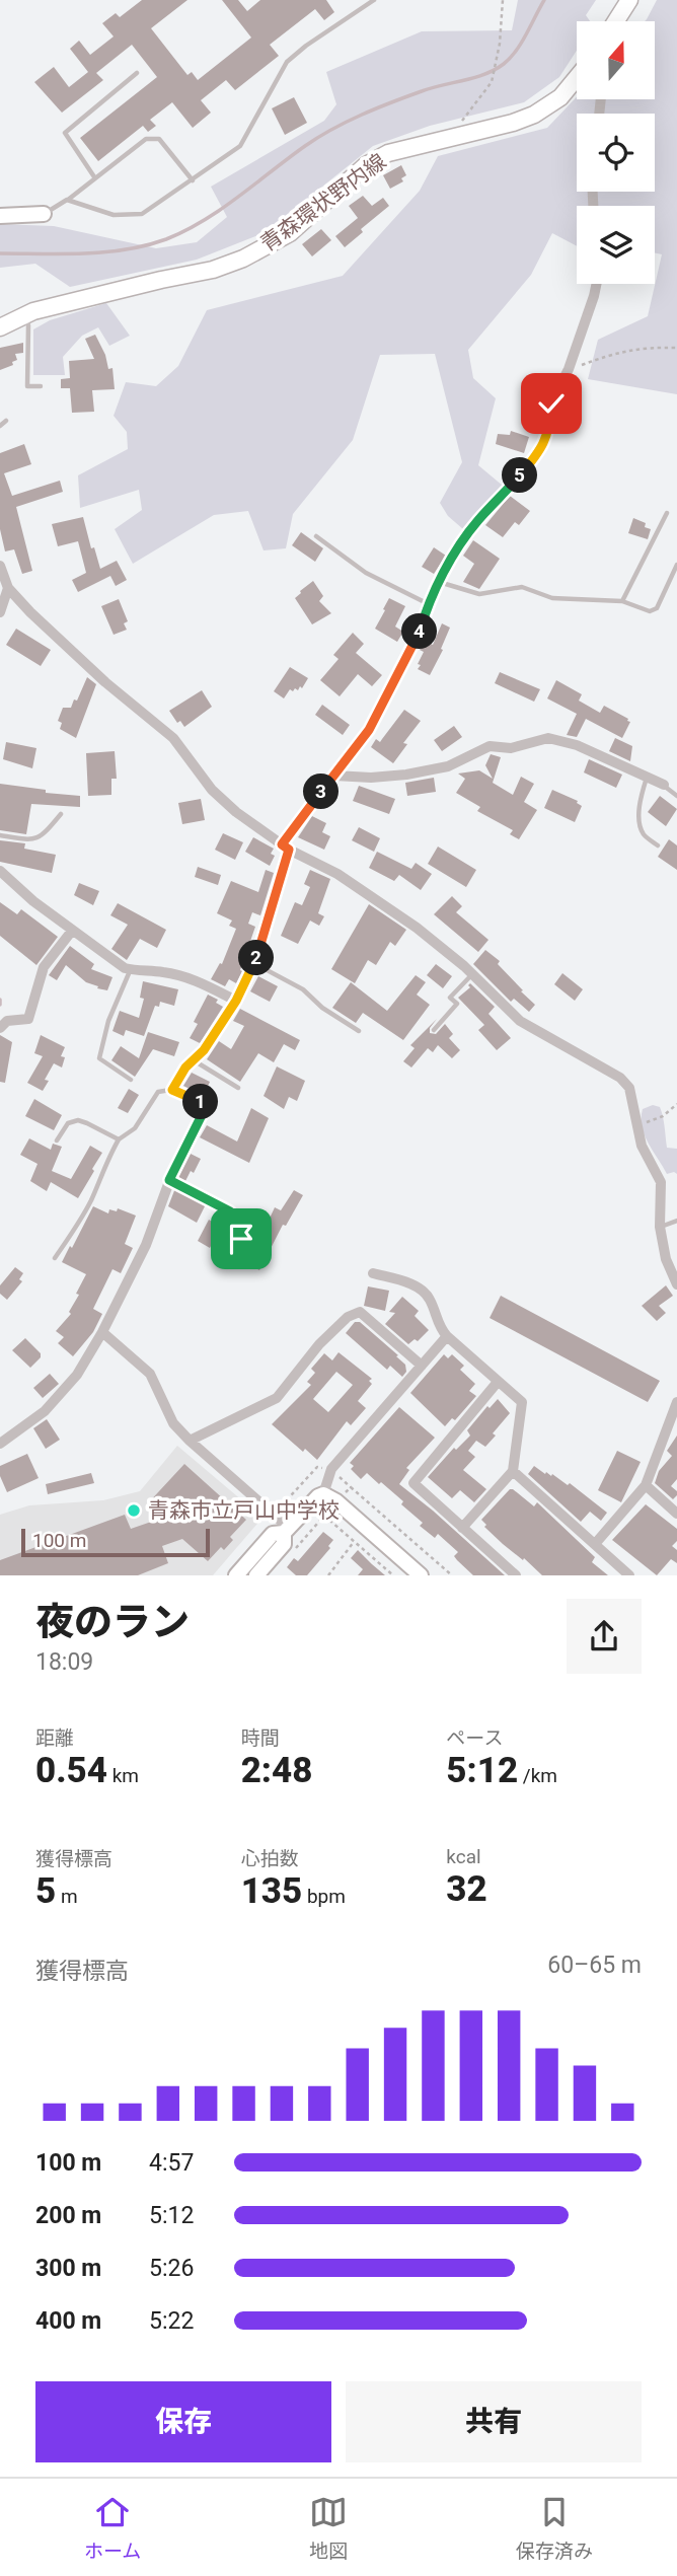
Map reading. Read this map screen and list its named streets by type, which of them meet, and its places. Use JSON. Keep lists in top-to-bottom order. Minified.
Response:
{"streets":{"main road":["青森環状野内線"]},"places":["青森市立戸山中学校"],"scale_bar":"100 m","north":"top","page":{"pins":["5","4","3","2","1"],"scale":"100 m","heading":["夜のラン","18:09"],"stats":[["距離","0.54 km"],["時間","2:48"],["ペース","5:12 /km"],["獲得標高","5 m"],["心拍数","135 bpm"],["kcal","32"]],"chart":["獲得標高","60–65 m"],"list":[{"name":"100 m","note":"4:57"},{"name":"200 m","note":"5:12"},{"name":"300 m","note":"5:26"},{"name":"400 m","note":"5:22"}],"buttons":["保存","共有"],"tabs":["ホーム","地図","保存済み"]}}
